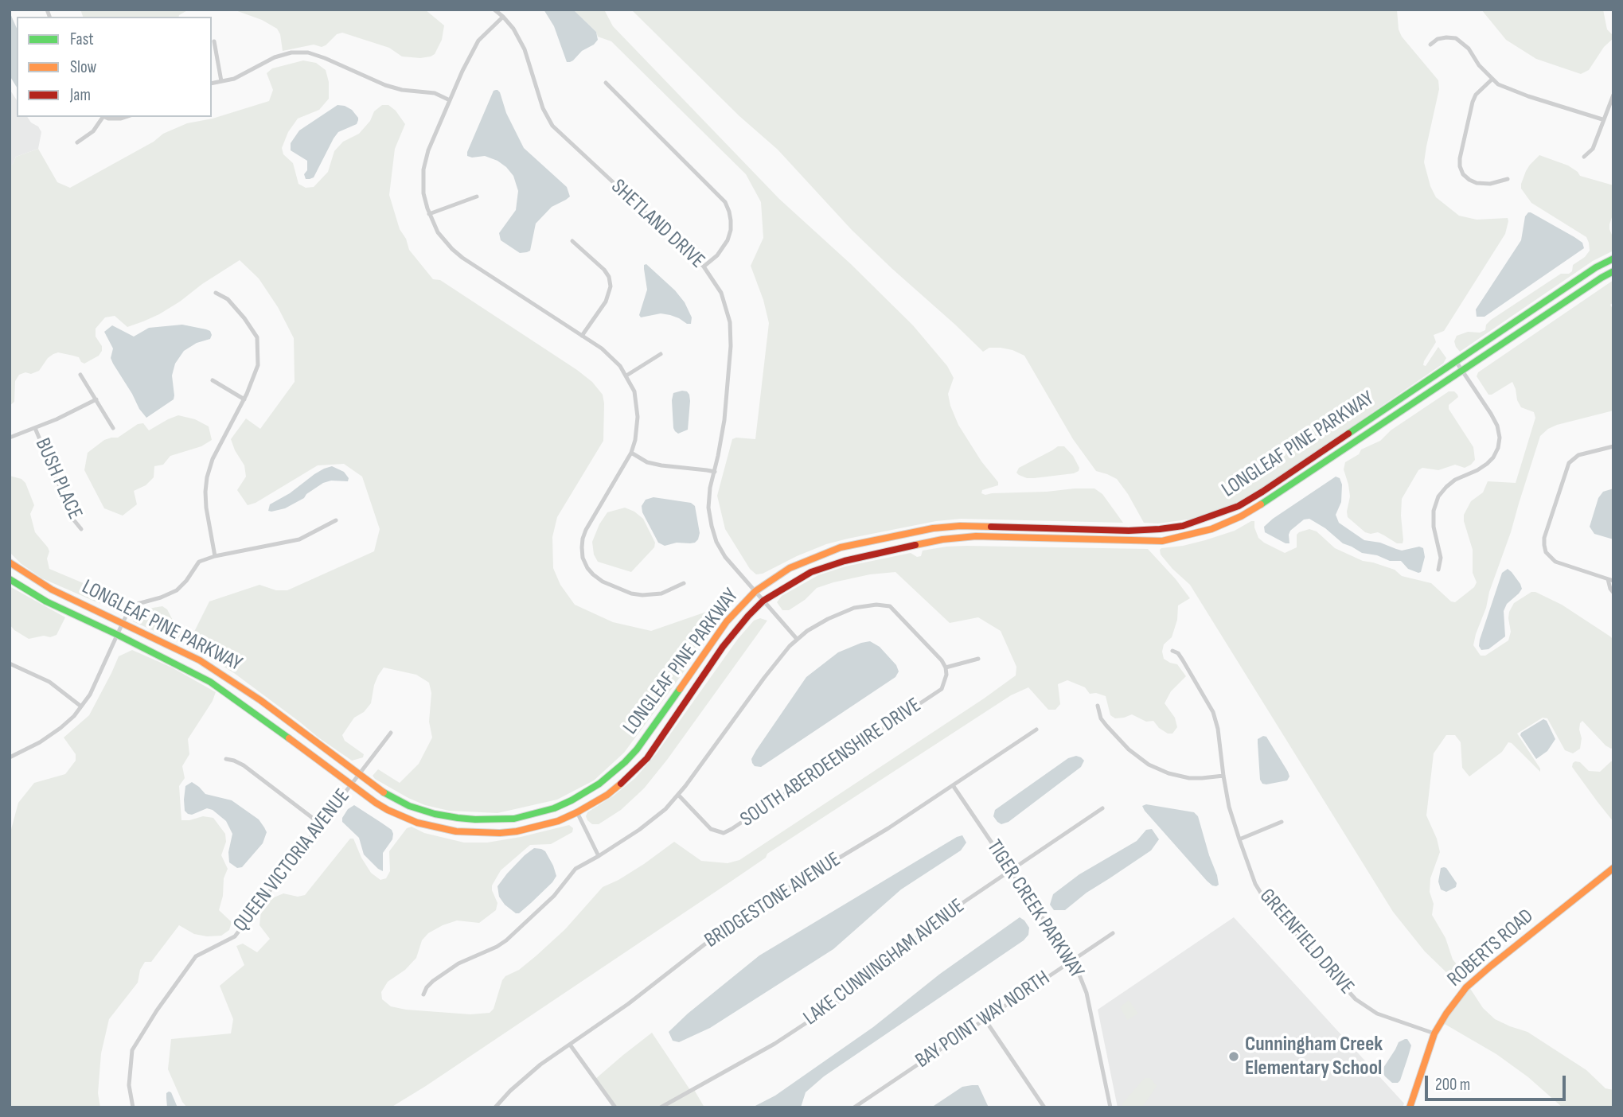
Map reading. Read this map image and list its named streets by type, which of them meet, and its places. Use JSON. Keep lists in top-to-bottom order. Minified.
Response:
{"streets":{"main road":["LONGLEAF PINE PARKWAY","ROBERTS ROAD"],"street":["SHETLAND DRIVE","BUSH PLACE","SOUTH ABERDEENSHIRE DRIVE","QUEEN VICTORIA AVENUE","BRIDGESTONE AVENUE","TIGER CREEK PARKWAY","GREENFIELD DRIVE","LAKE CUNNINGHAM AVENUE","BAY POINT WAY NORTH"]},"crossings":[["SHETLAND DRIVE","LONGLEAF PINE PARKWAY"],["LONGLEAF PINE PARKWAY","QUEEN VICTORIA AVENUE"],["BRIDGESTONE AVENUE","TIGER CREEK PARKWAY"],["TIGER CREEK PARKWAY","LAKE CUNNINGHAM AVENUE"],["TIGER CREEK PARKWAY","BAY POINT WAY NORTH"],["GREENFIELD DRIVE","ROBERTS ROAD"]],"places":["Cunningham Creek Elementary School"],"legend":["Fast","Slow","Jam"],"scale_bar":"200 m"}
